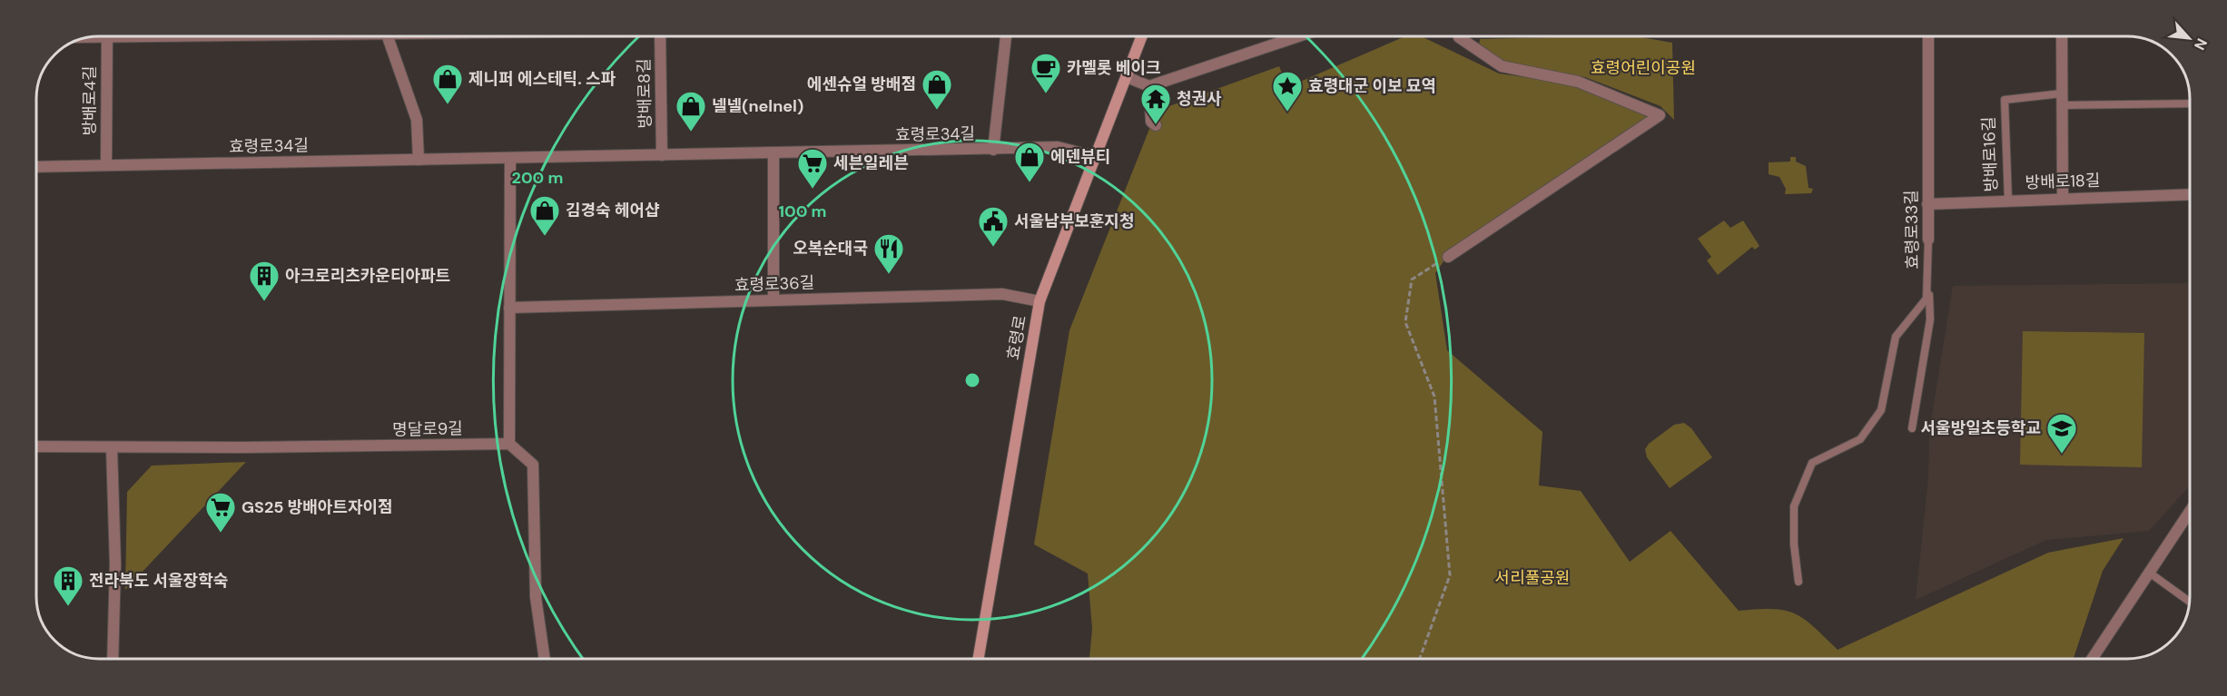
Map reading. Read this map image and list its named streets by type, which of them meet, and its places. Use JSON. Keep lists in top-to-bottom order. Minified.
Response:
{"streets":{"main road":["효령로"],"street":["방배로8길","방배로4길","효령로34길","방배로18길","효령로33길","효령로36길","명달로9길"],"lane":["방배로16길"]},"crossings":[["방배로8길","효령로34길"],["방배로4길","효령로34길"],["효령로34길","효령로"],["방배로16길","방배로18길"],["방배로18길","효령로33길"],["효령로36길","효령로"]],"parks":["효령어린이공원","서리풀공원"],"places":{"cafe":["카멜롯 베이크"],"shop":["제니퍼 에스테틱. 스파","에센슈얼 방배점","넬넬(nelnel)","에덴뷰티","김경숙 헤어샵"],"place":["효령대군 이보 묘역"],"temple":["청권사"],"supermarket":["세븐일레븐","GS25 방배아트자이점"],"public building":["서울남부보훈지청"],"restaurant":["오복순대국"],"building":["아크로리츠카운티아파트","전라북도 서울장학숙"],"school or university":["서울방일초등학교"]},"north":"bottom right","rings":["200 m","100 m"]}
